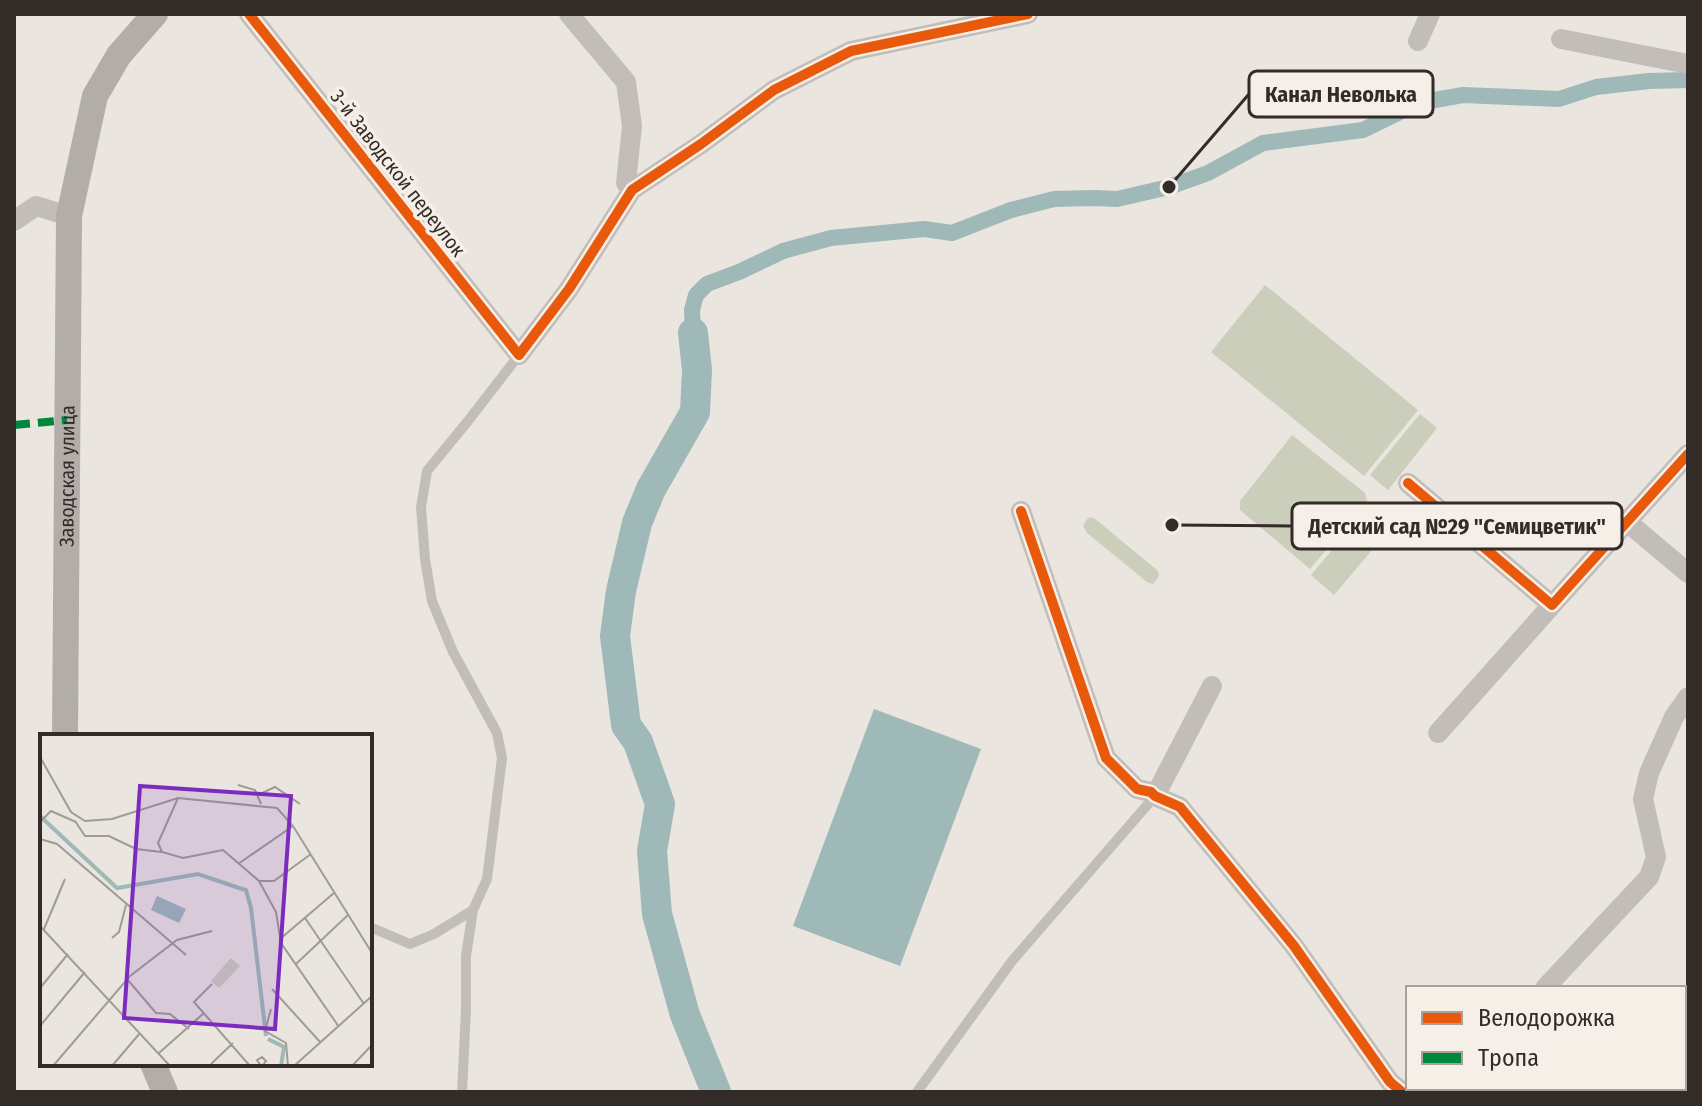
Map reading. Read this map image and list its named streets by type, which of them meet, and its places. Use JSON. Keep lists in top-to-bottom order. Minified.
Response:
{"streets":{"main road":["Заводская улица"],"street":["3-й Заводской переулок"]},"places":["Канал Неволька","Детский сад №29 \"Семицветик\""],"legend":["Велодорожка","Тропа"]}
